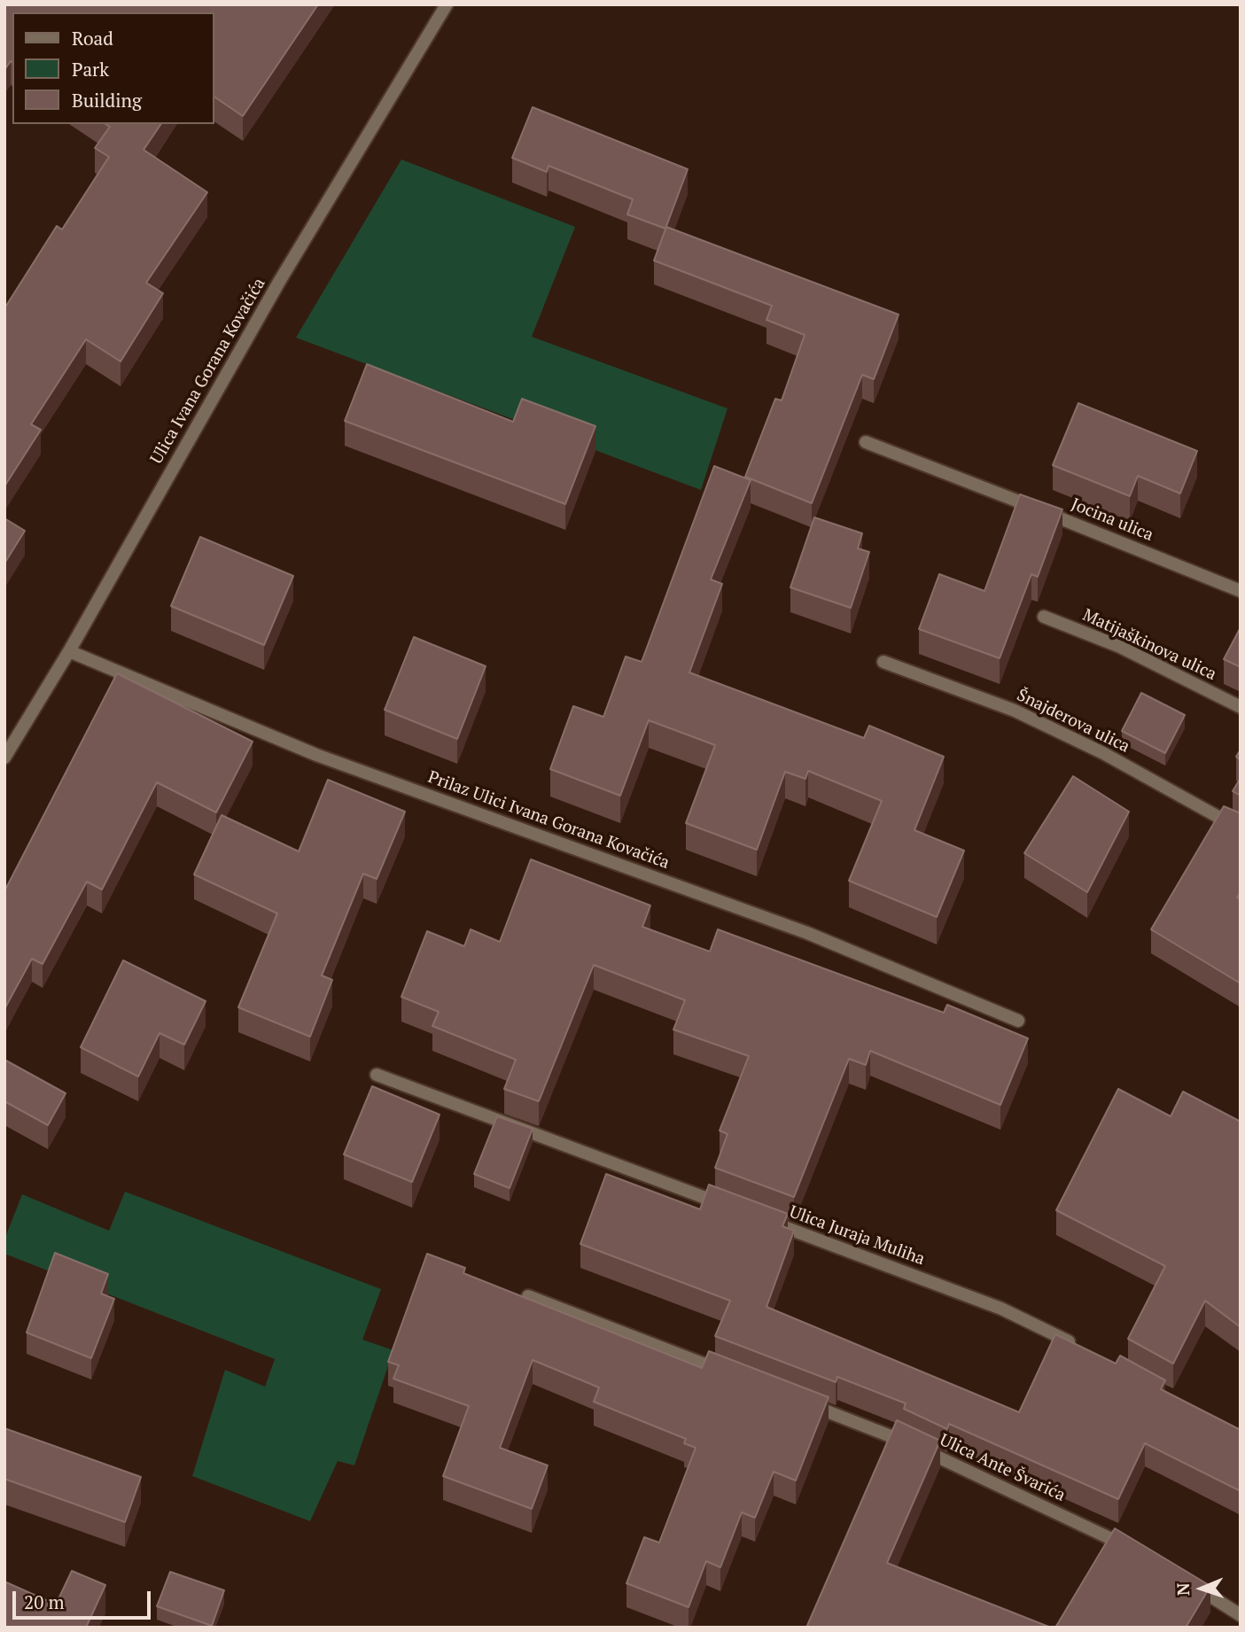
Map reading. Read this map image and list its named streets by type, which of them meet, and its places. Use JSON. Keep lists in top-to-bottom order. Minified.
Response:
{"streets":{"street":["Ulica Ivana Gorana Kovačića","Jocina ulica","Matijaškinova ulica","Šnajderova ulica","Prilaz Ulici Ivana Gorana Kovačića","Ulica Juraja Muliha","Ulica Ante Švarića"]},"crossings":[["Ulica Ivana Gorana Kovačića","Prilaz Ulici Ivana Gorana Kovačića"]],"legend":["Road","Park","Building"],"scale_bar":"20 m","north":"left"}
